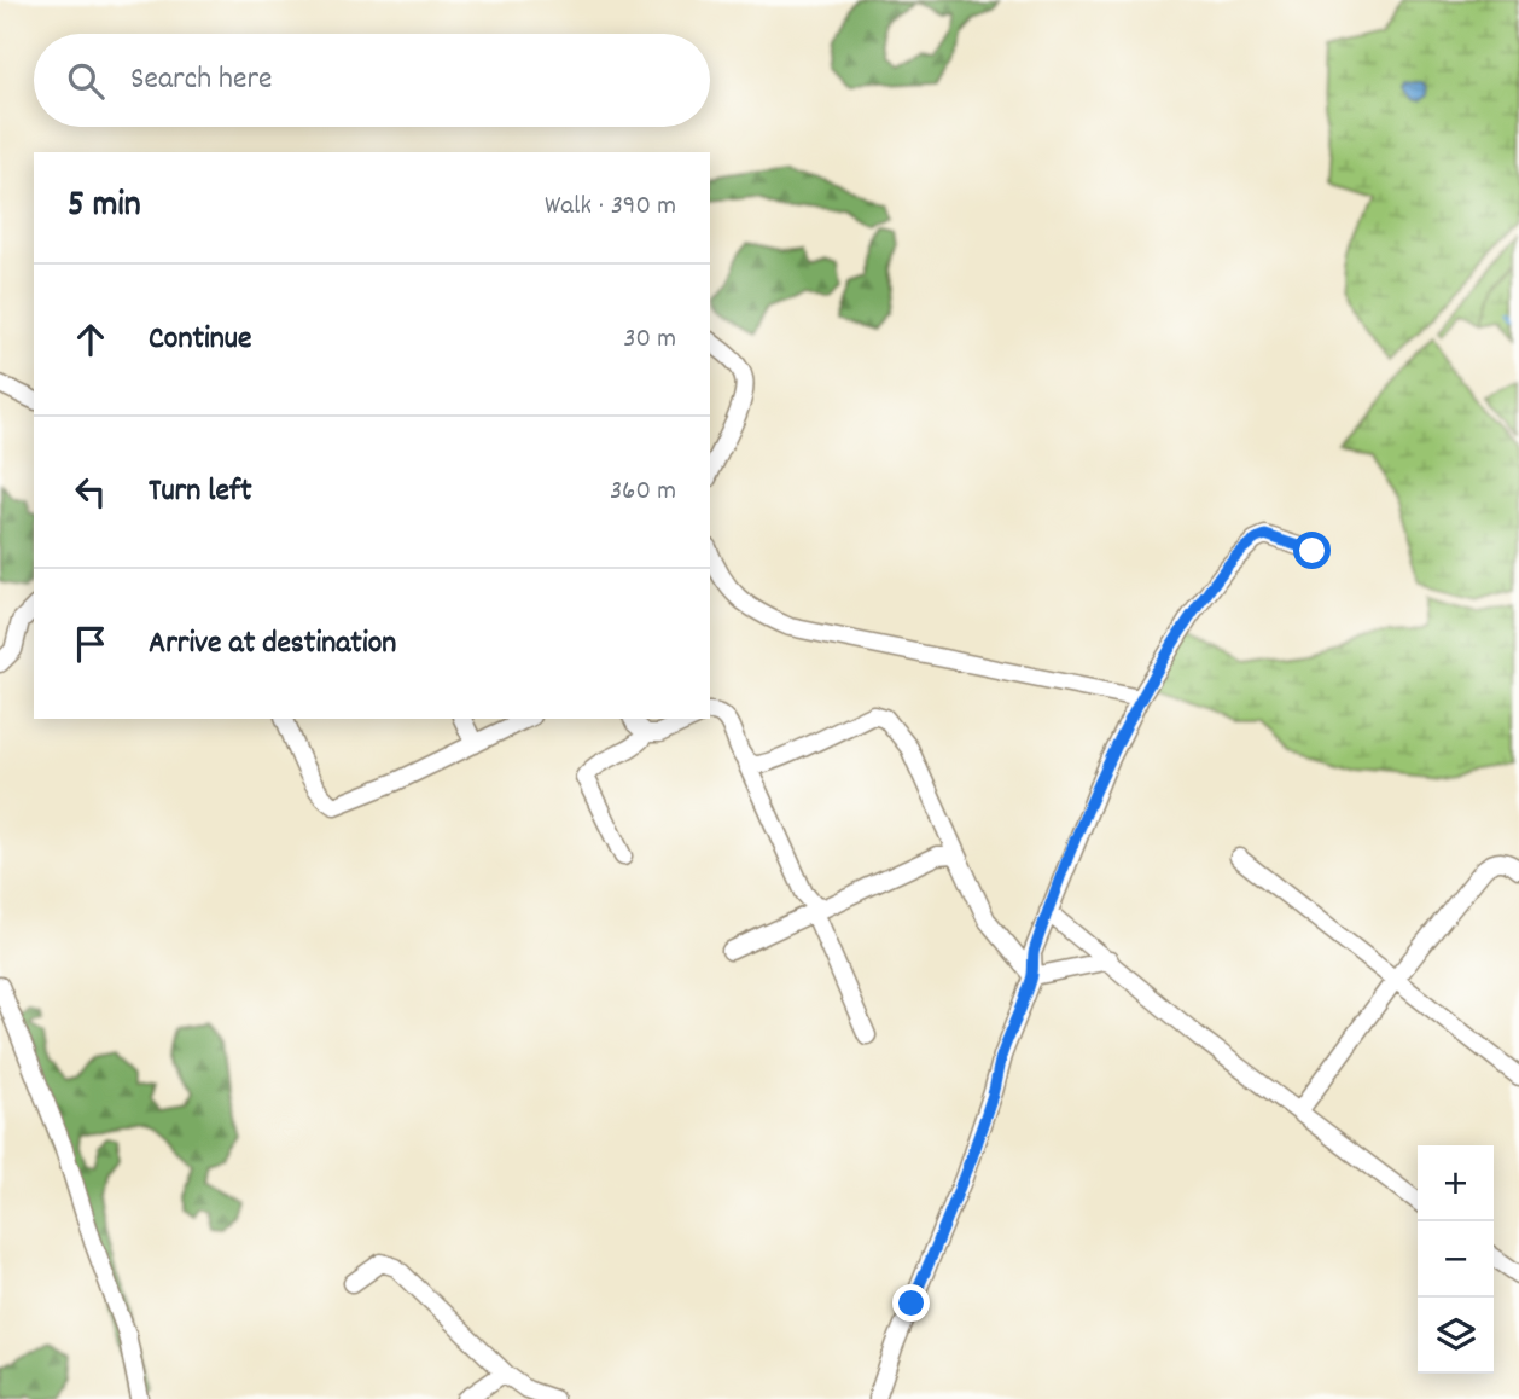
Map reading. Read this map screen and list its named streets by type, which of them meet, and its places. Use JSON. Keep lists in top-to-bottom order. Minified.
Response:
{"page":{"search":"Search here","heading":["5 min","Walk · 390 m"],"list":[["Continue","30 m"],["Turn left","360 m"],"Arrive at destination"],"map_buttons":["+","−"]}}
